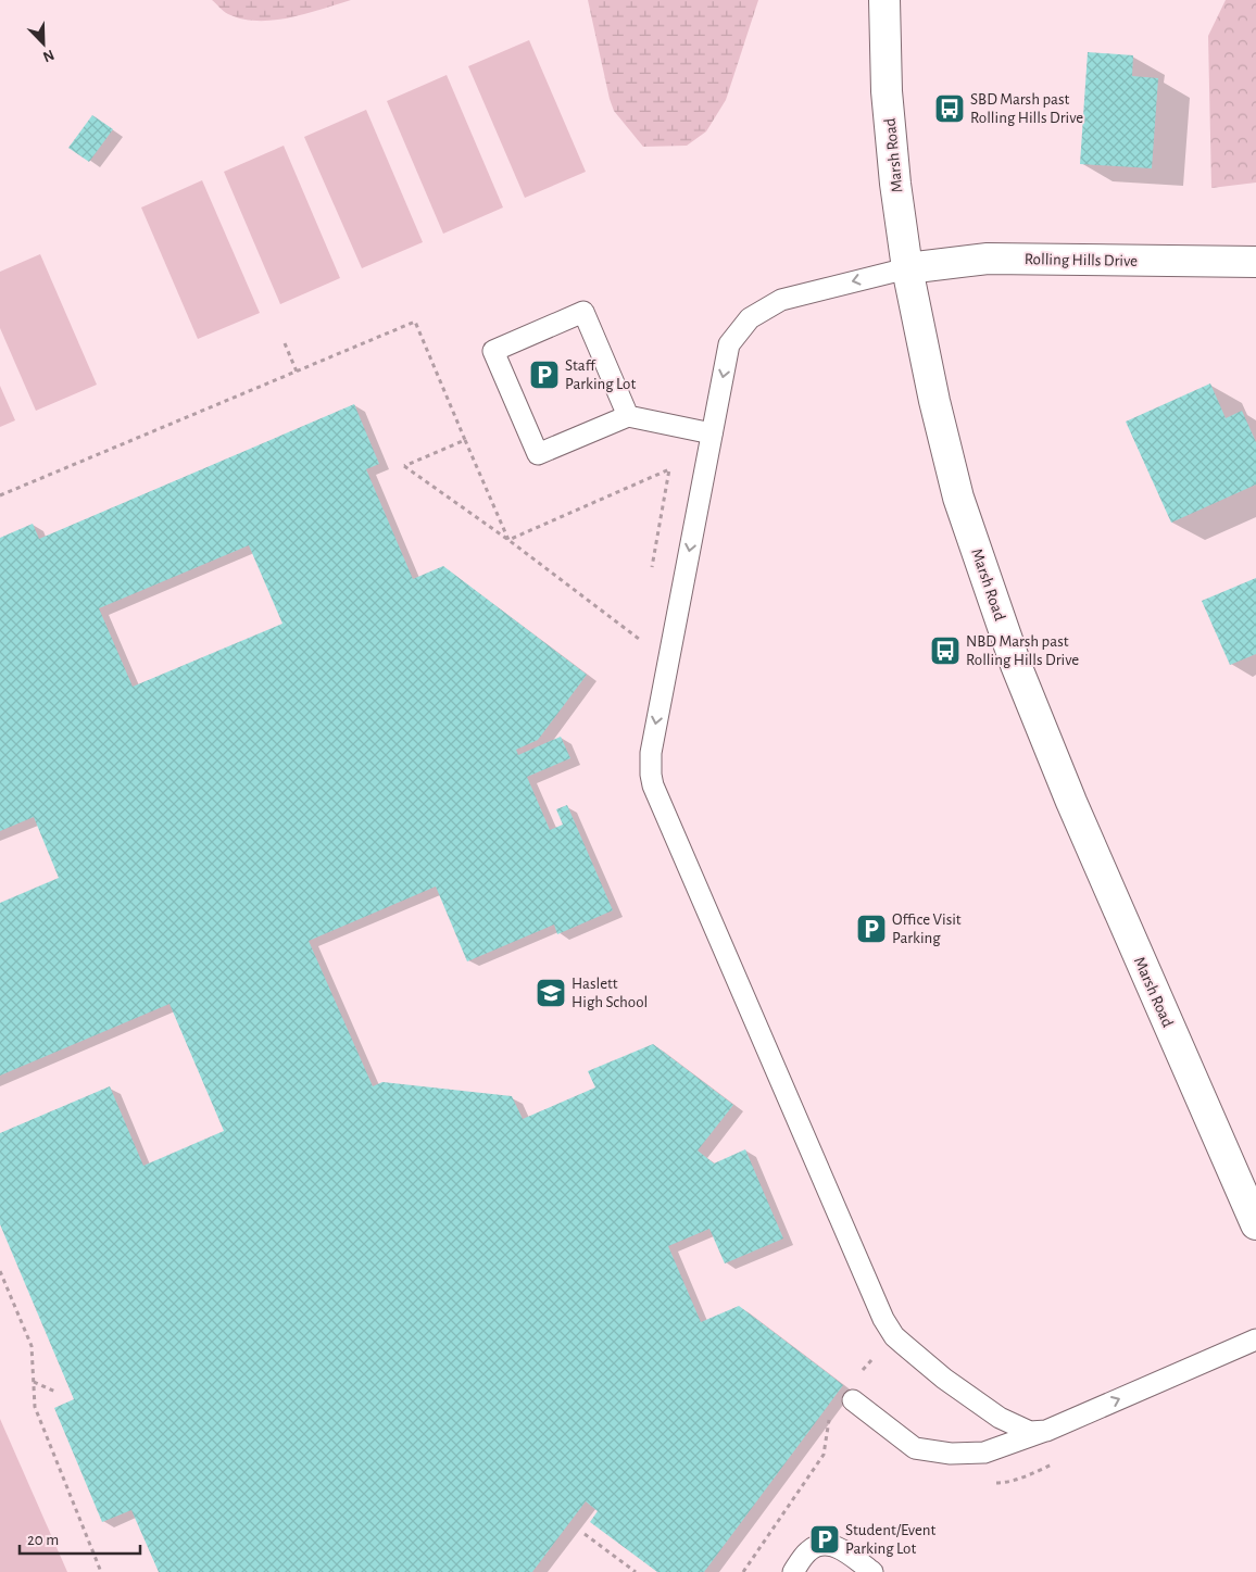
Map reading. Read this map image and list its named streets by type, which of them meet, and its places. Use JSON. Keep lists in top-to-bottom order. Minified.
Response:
{"streets":{"main road":["Marsh Road","Rolling Hills Drive"]},"crossings":[["Marsh Road","Rolling Hills Drive"]],"places":{"bus stop":["SBD Marsh past Rolling Hills Drive","NBD Marsh past Rolling Hills Drive"],"parking":["Staff Parking Lot","Office Visit Parking","Student/Event Parking Lot"],"school or university":["Haslett High School"]},"scale_bar":"20 m","north":"bottom right"}
